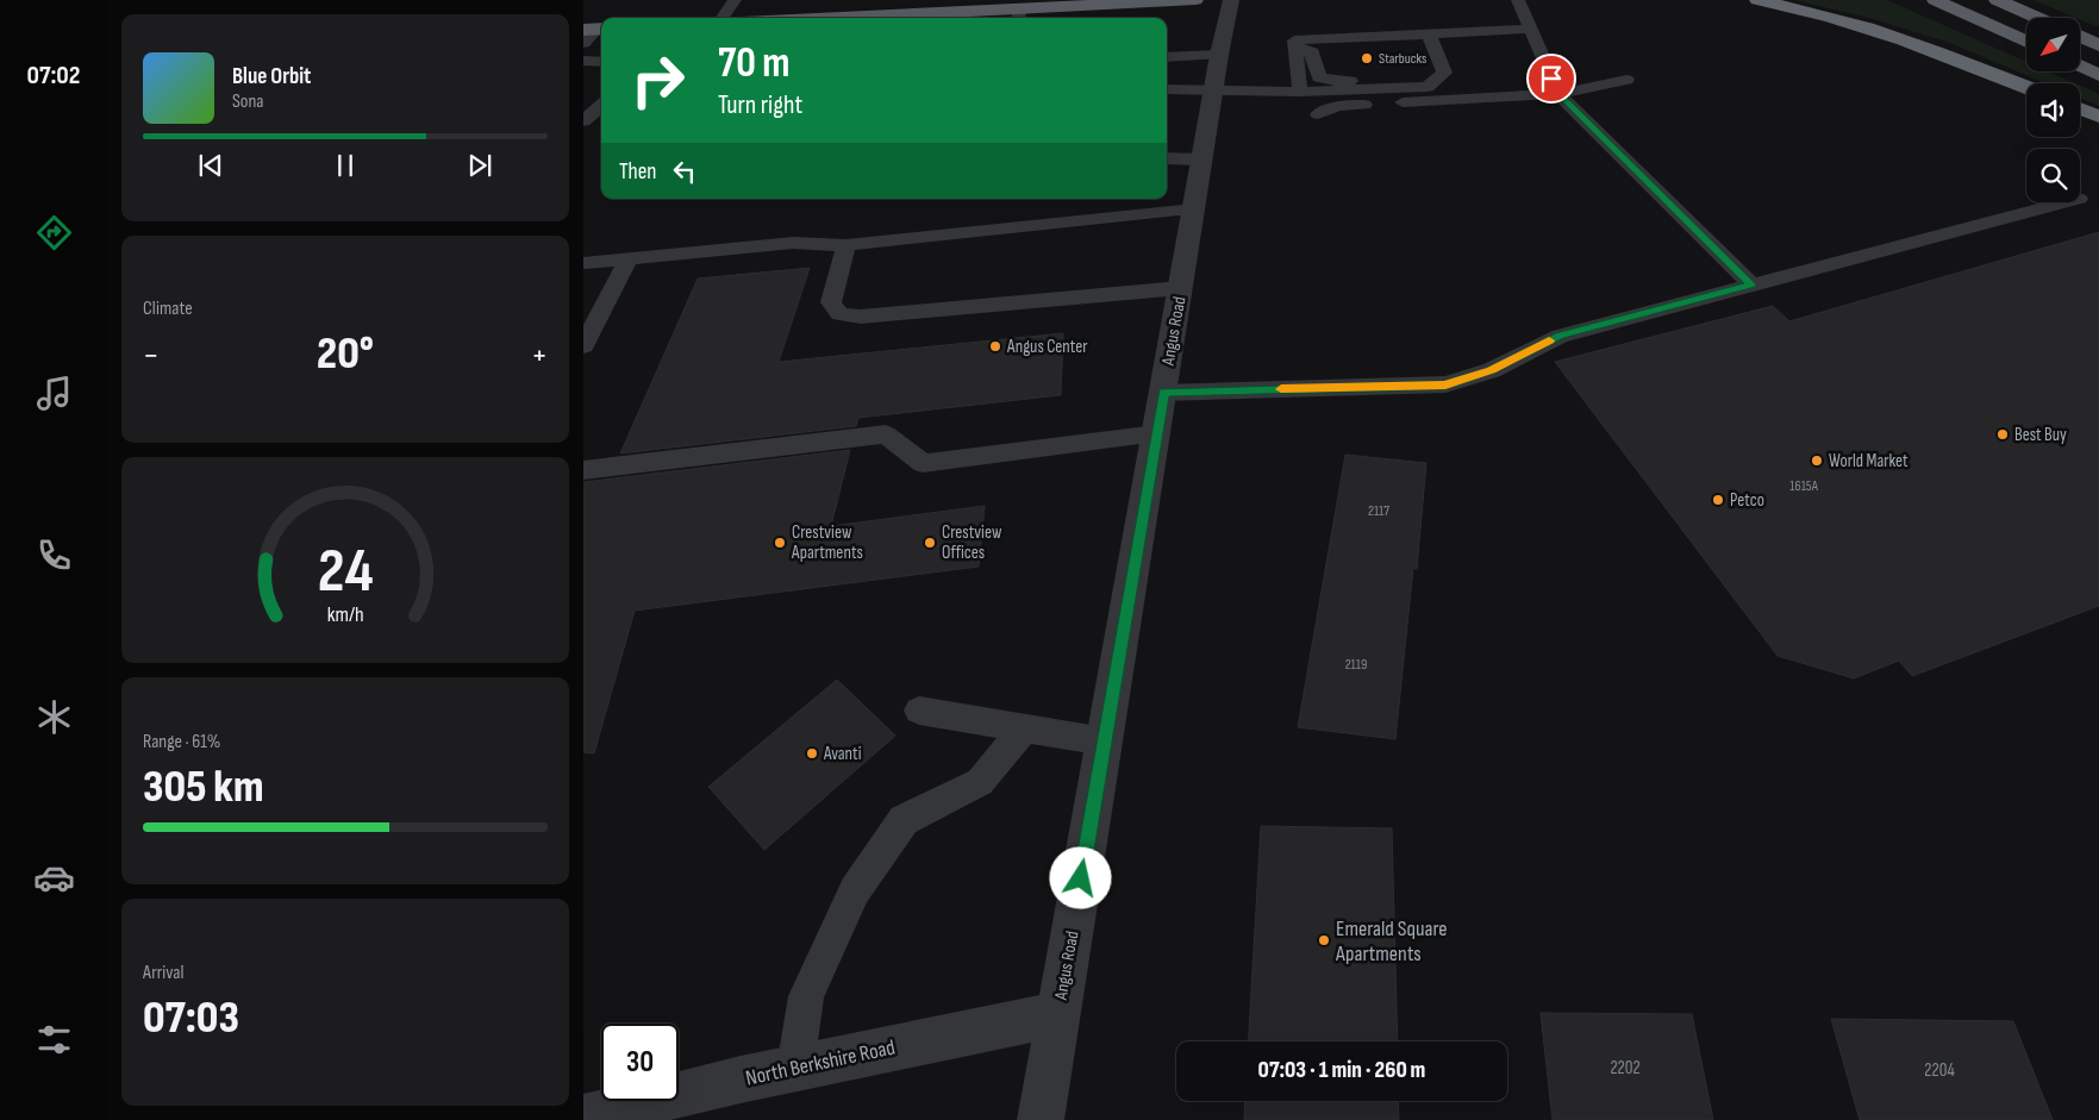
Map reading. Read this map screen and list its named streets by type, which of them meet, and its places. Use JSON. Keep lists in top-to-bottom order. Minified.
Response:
{"streets":{"street":["Angus Road","North Berkshire Road"]},"crossings":[["Angus Road","North Berkshire Road"]],"places":["Starbucks","Angus Center","Best Buy","World Market","Petco","Crestview Apartments","Crestview Offices","Avanti","Emerald Square Apartments"],"house_numbers":["1615A","2117","2119","2202","2204"],"north":"bottom left","page":{"tabs":"07:02","turn":["70 m","Turn right"],"song":["Blue Orbit","Sona"],"then":"Then","tile":["Climate",["Range · 61%","305 km"],["Arrival","07:03"]],"heat":["−","20°","+"],"limit":"30","trip":"07:03 · 1 min · 260 m","gauge":["24","km/h"]}}
